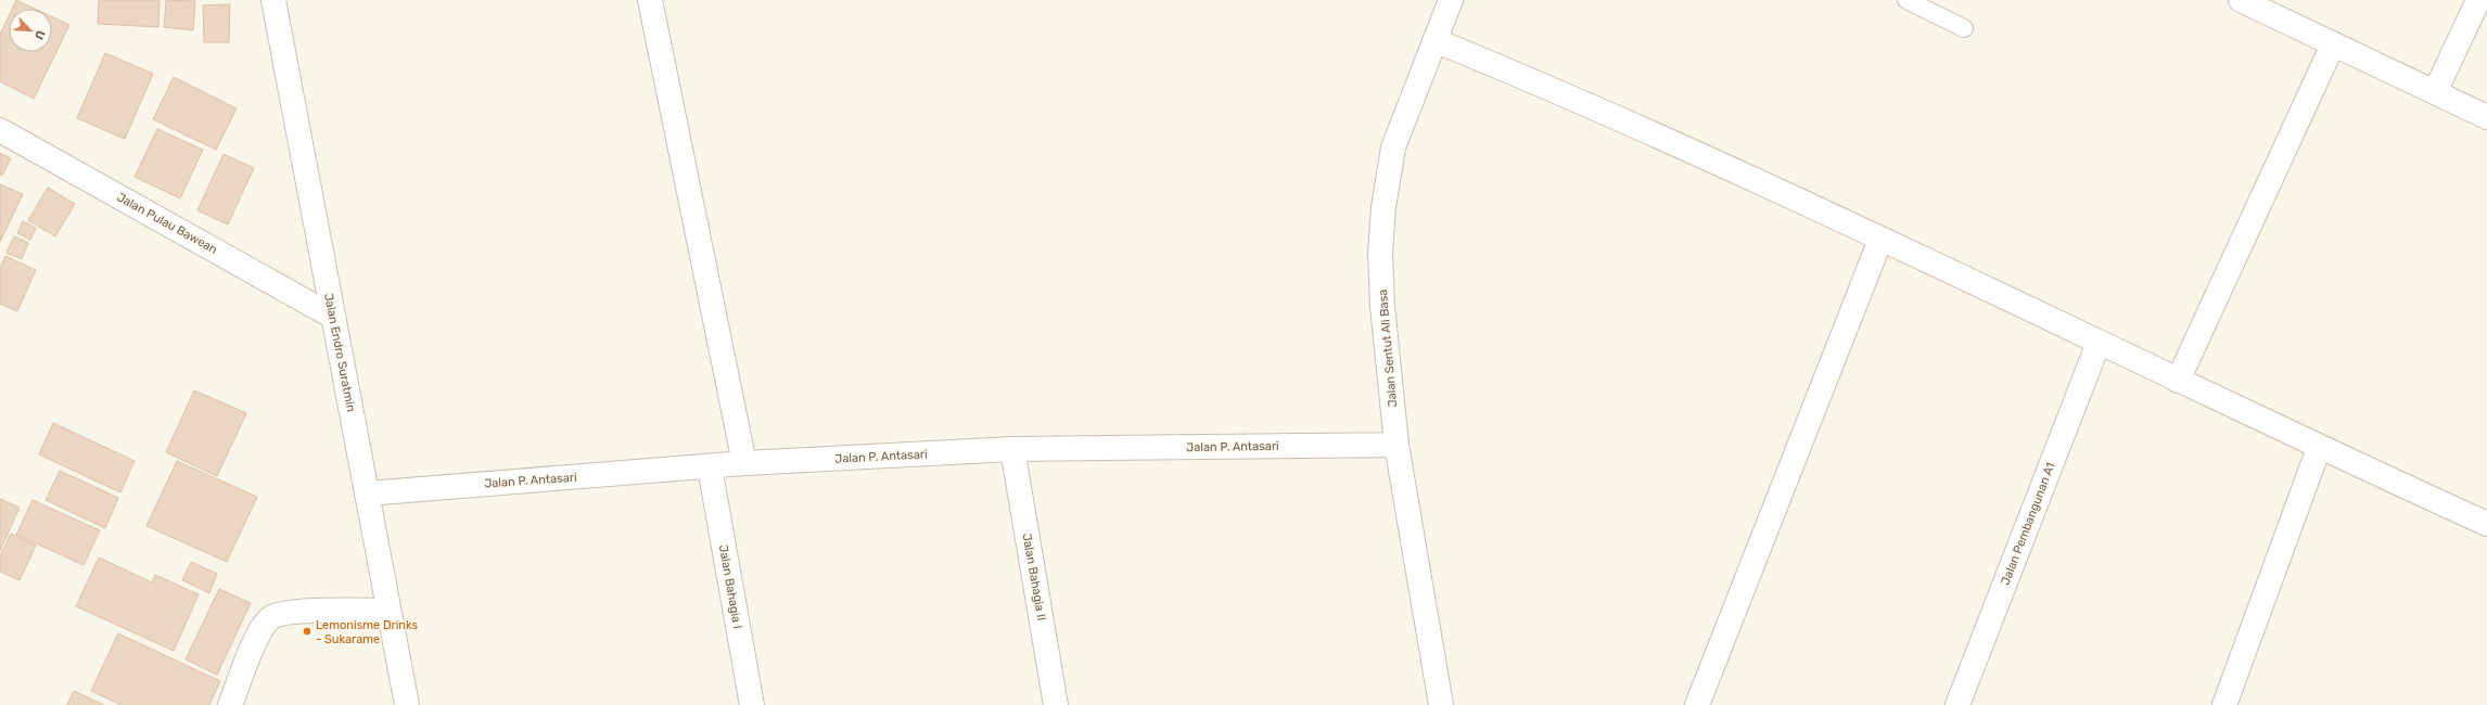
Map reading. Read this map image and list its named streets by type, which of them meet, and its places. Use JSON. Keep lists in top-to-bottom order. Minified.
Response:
{"streets":{"street":["Jalan Pulau Bawean","Jalan Sentut Ali Basa","Jalan Endro Suratmin","Jalan P. Antasari","Jalan Pembangunan A1","Jalan Bahagia II","Jalan Bahagia I"]},"crossings":[["Jalan Pulau Bawean","Jalan Endro Suratmin"],["Jalan Sentut Ali Basa","Jalan P. Antasari"],["Jalan Endro Suratmin","Jalan P. Antasari"],["Jalan P. Antasari","Jalan Bahagia II"],["Jalan P. Antasari","Jalan Bahagia I"]],"places":["Lemonisme Drinks - Sukarame"],"north":"bottom right"}
